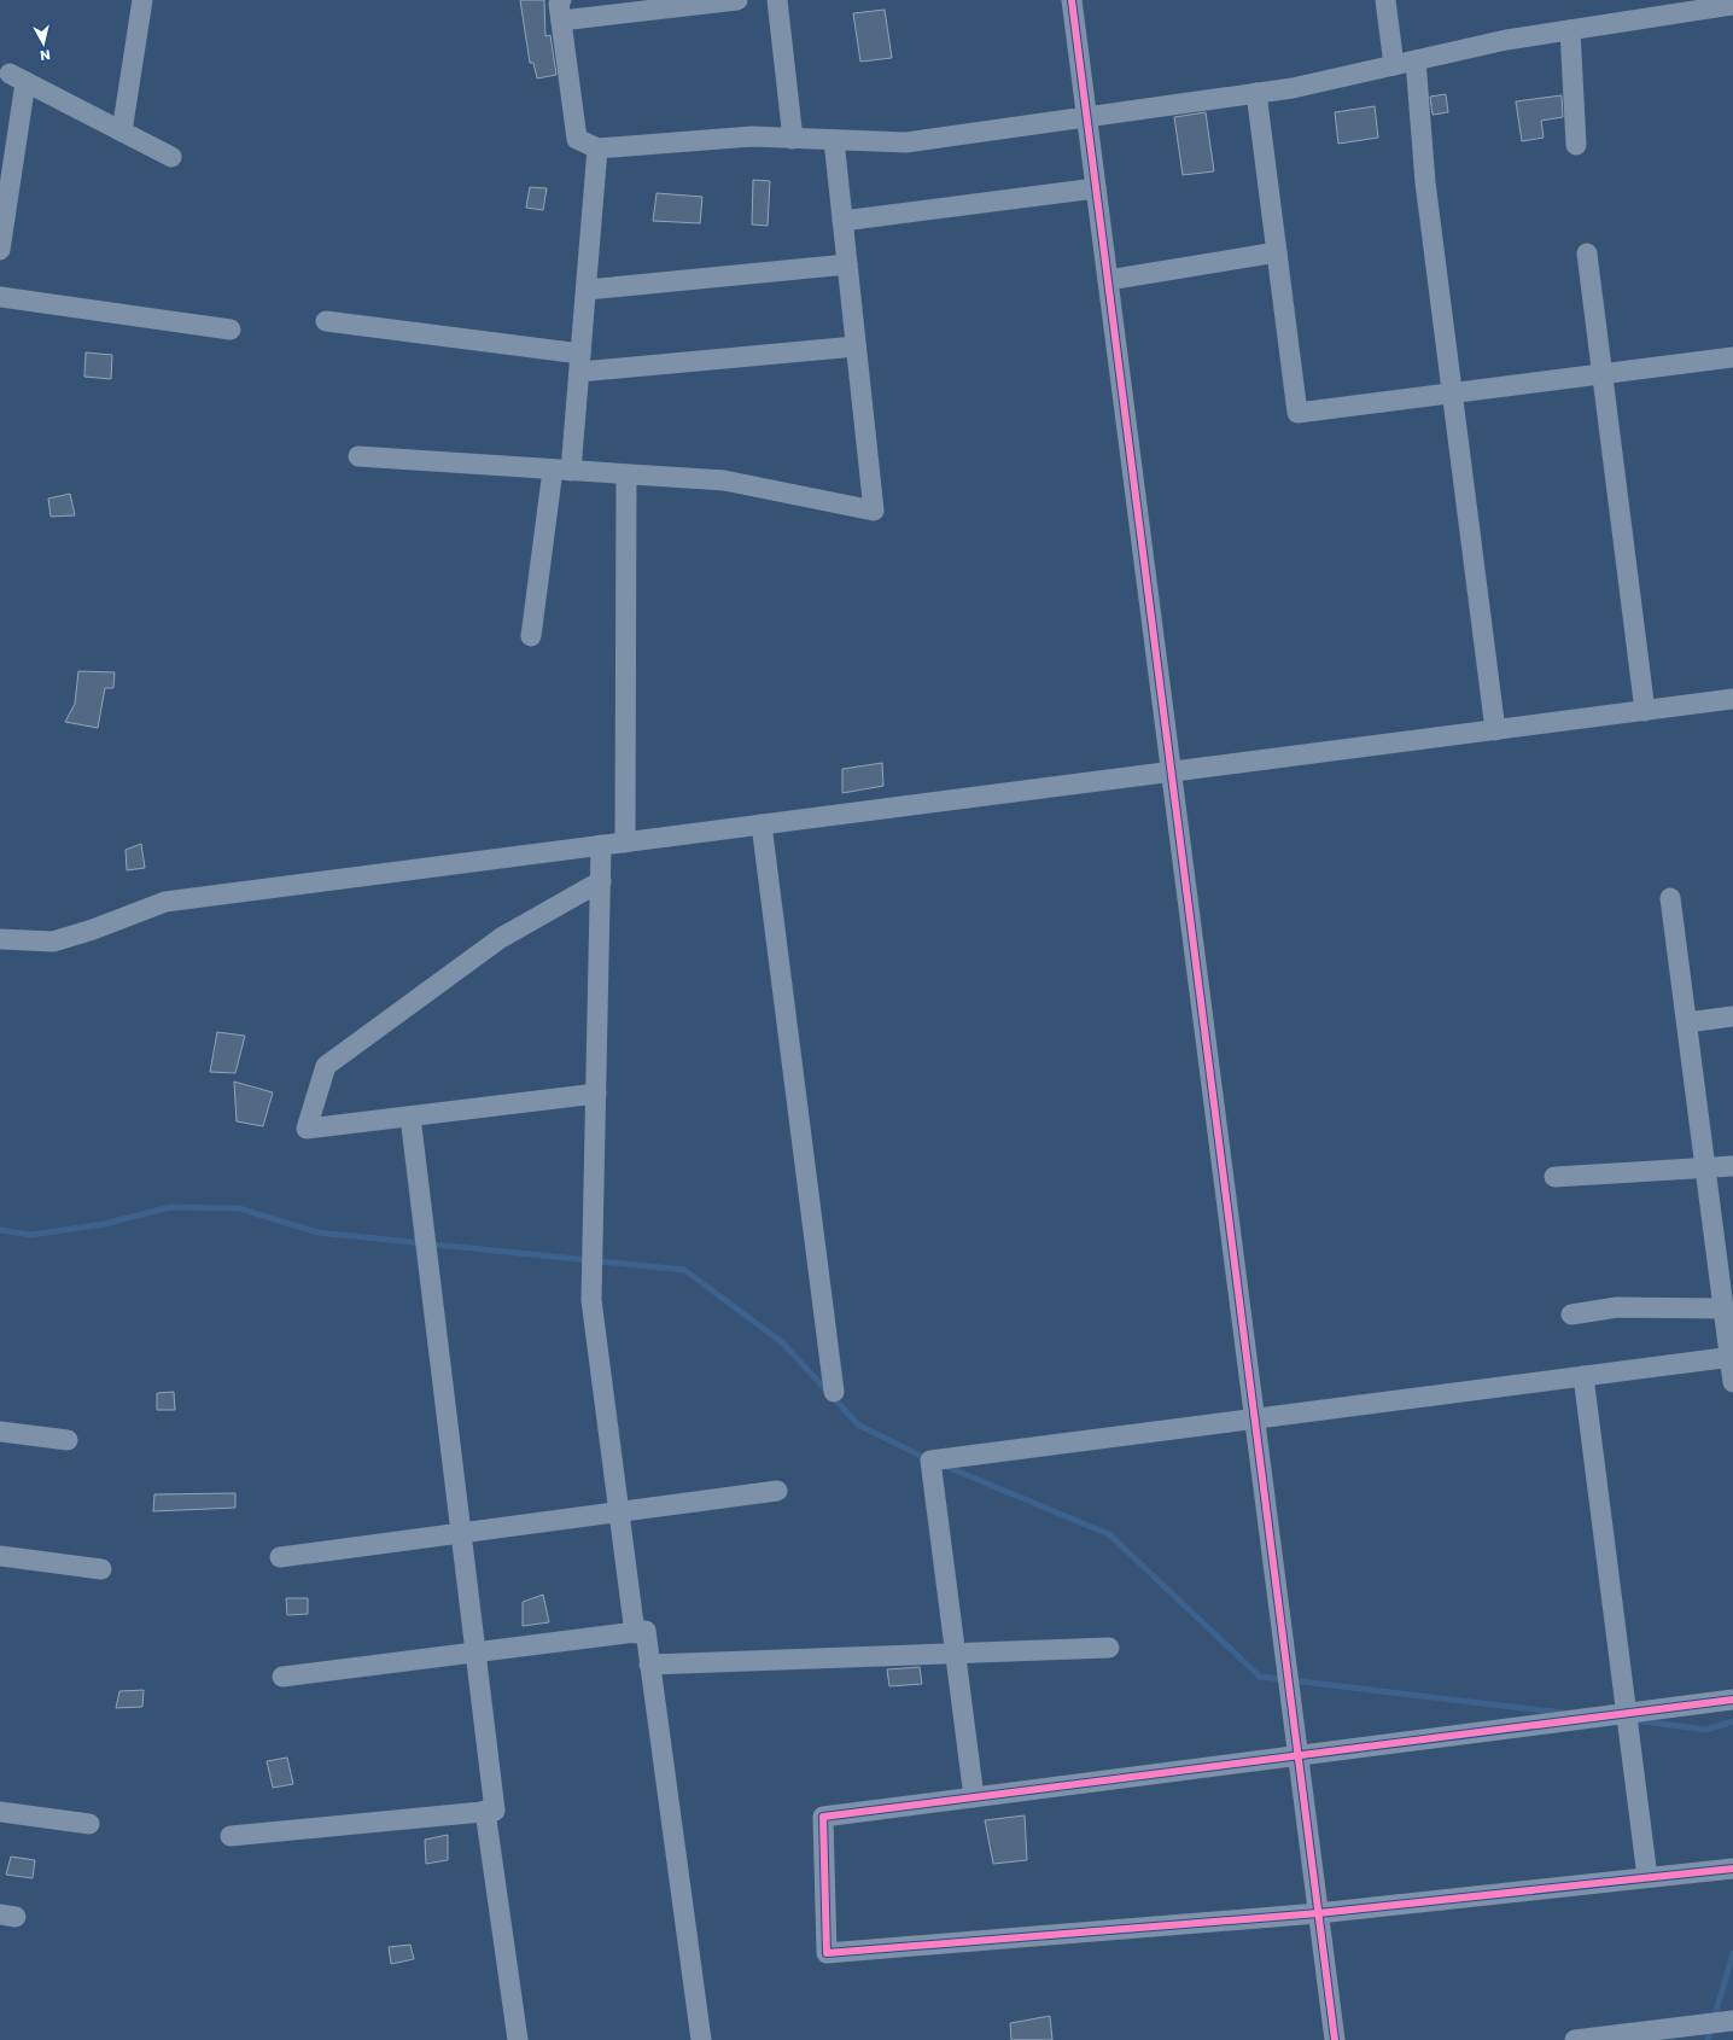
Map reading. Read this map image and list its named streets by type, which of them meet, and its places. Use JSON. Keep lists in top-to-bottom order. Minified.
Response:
{"north":"bottom"}
